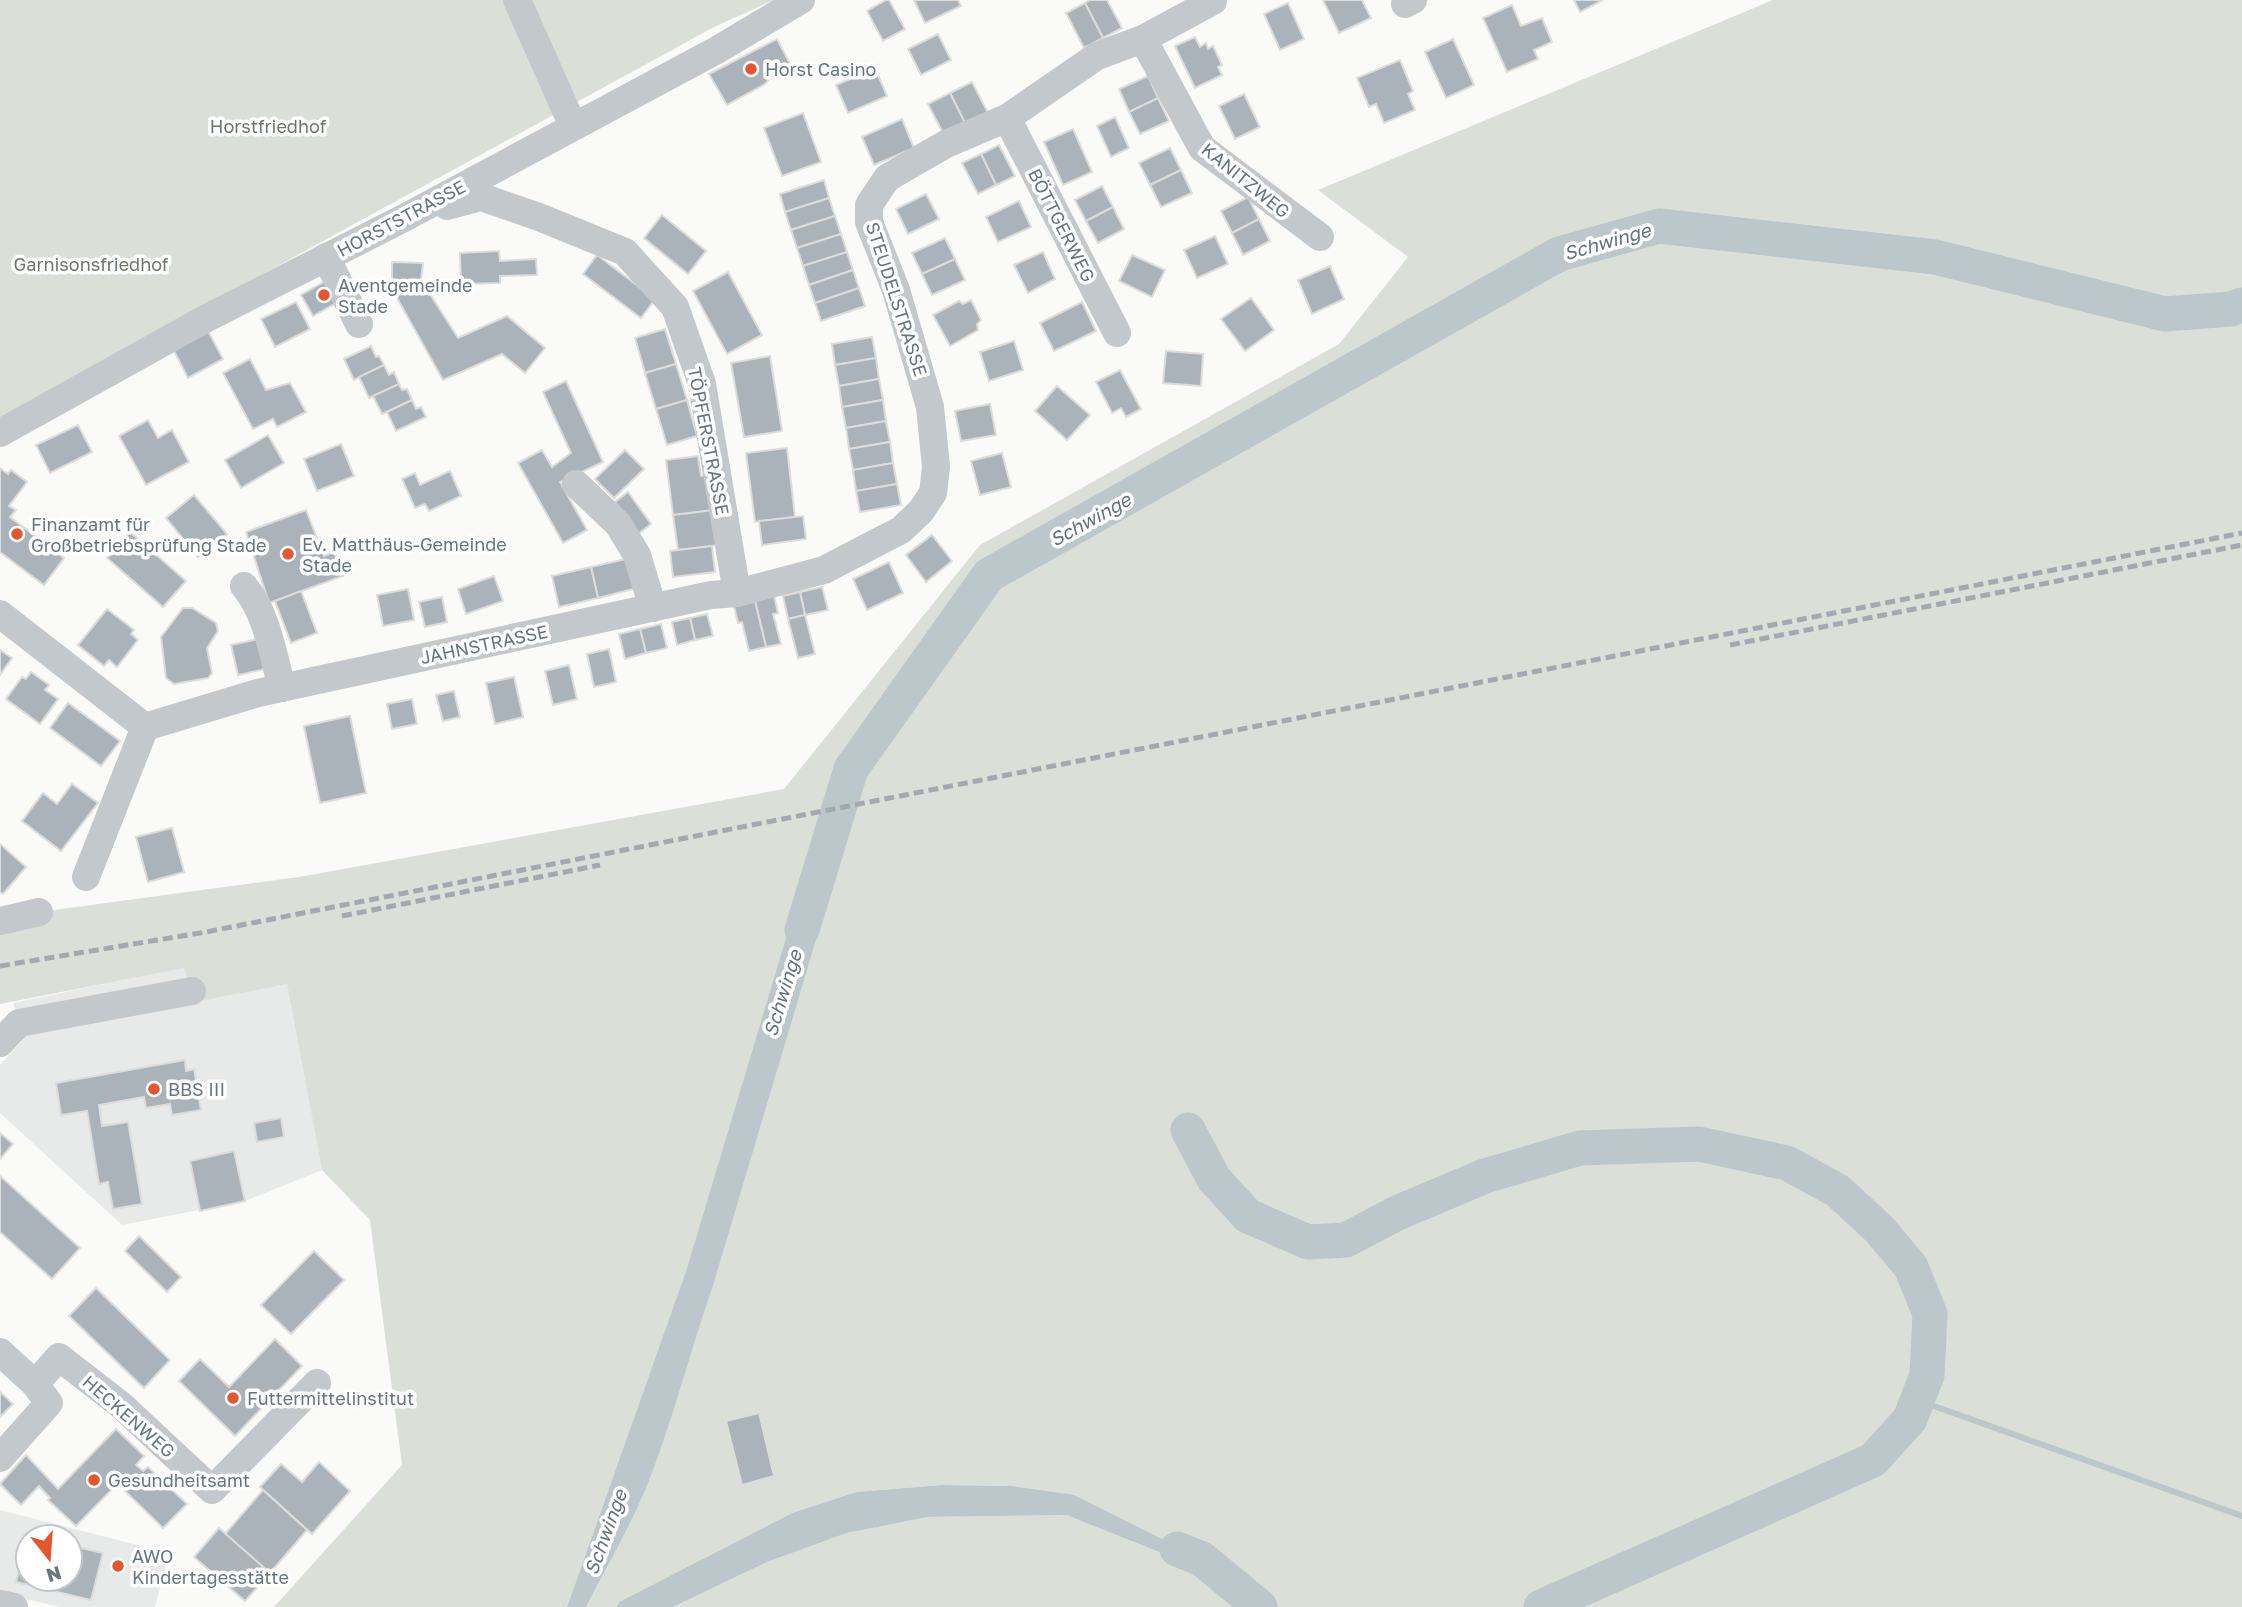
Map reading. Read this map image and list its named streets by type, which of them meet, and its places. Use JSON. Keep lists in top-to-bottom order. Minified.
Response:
{"streets":{"street":["KANITZWEG","HORSTSTRASSE","BÖTTGERWEG","STEUDELSTRASSE","TÖPFERSTRASSE","JAHNSTRASSE","HECKENWEG"]},"crossings":[["KANITZWEG","STEUDELSTRASSE"],["HORSTSTRASSE","TÖPFERSTRASSE"],["BÖTTGERWEG","STEUDELSTRASSE"],["STEUDELSTRASSE","JAHNSTRASSE"],["TÖPFERSTRASSE","JAHNSTRASSE"]],"water":["Schwinge"],"parks":["Horstfriedhof","Garnisonsfriedhof"],"places":["Horst Casino","Aventgemeinde Stade","Finanzamt für Großbetriebsprüfung Stade","Ev. Matthäus-Gemeinde Stade","BBS III","Futtermittelinstitut","Gesundheitsamt","AWO Kindertagesstätte"],"north":"bottom"}
